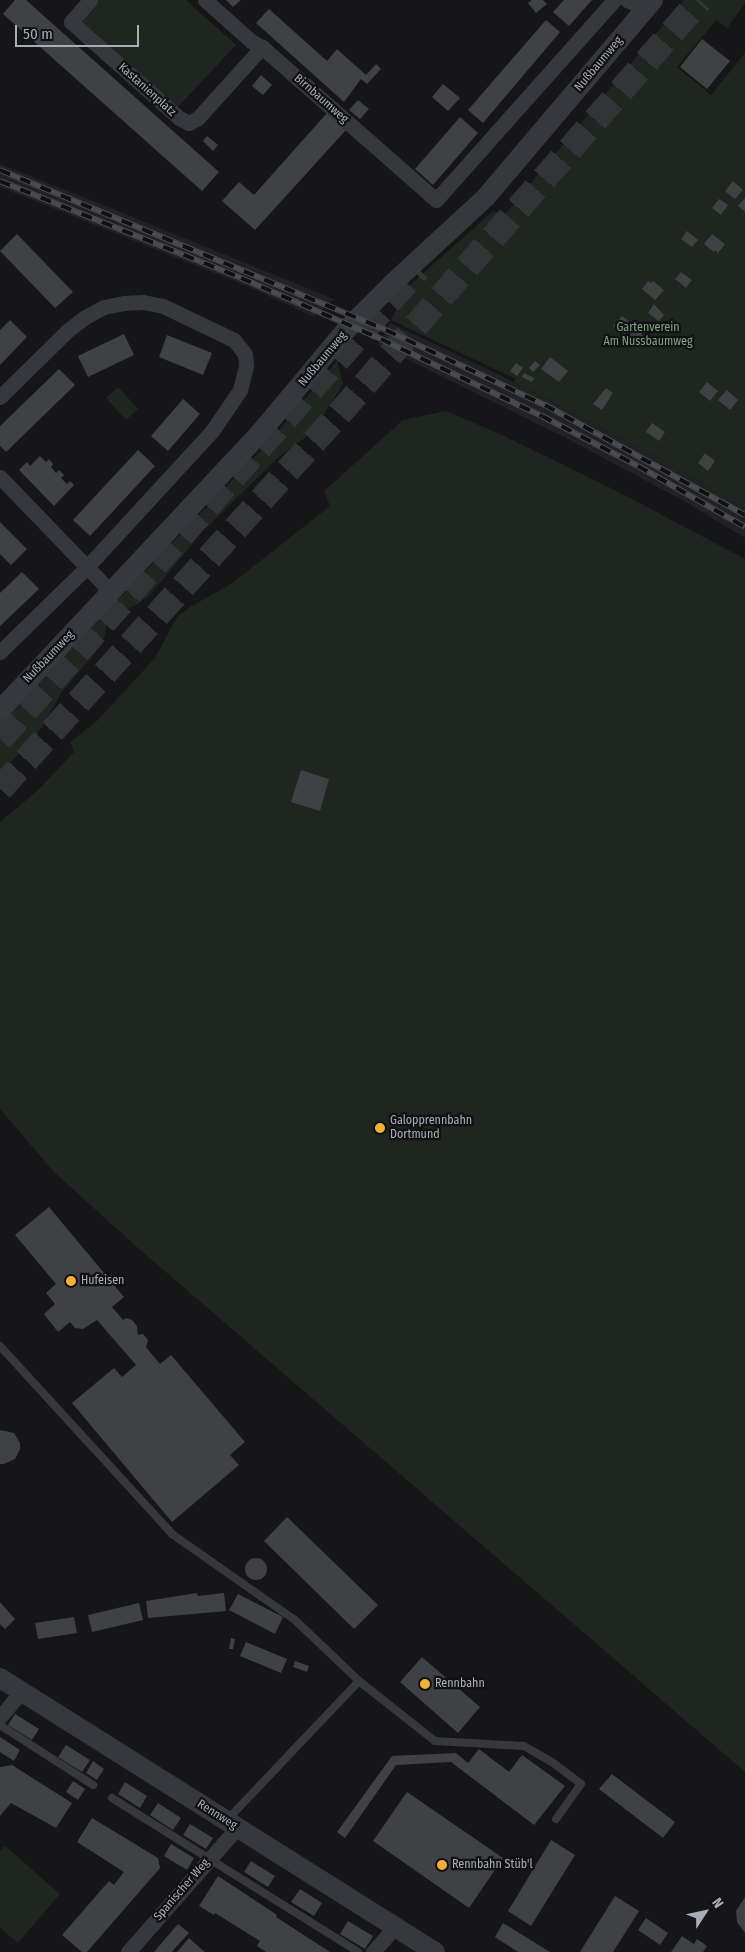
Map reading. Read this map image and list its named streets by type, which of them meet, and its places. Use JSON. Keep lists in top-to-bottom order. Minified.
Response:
{"streets":{"street":["Nußbaumweg","Kastanienplatz","Birnbaumweg","Rennweg","Spanischer Weg"]},"crossings":[["Kastanienplatz","Birnbaumweg"],["Rennweg","Spanischer Weg"]],"parks":["Gartenverein Am Nussbaumweg"],"places":["Galopprennbahn Dortmund","Hufeisen","Rennbahn","Rennbahn Stüb'l"],"scale_bar":"50 m","north":"top right"}
